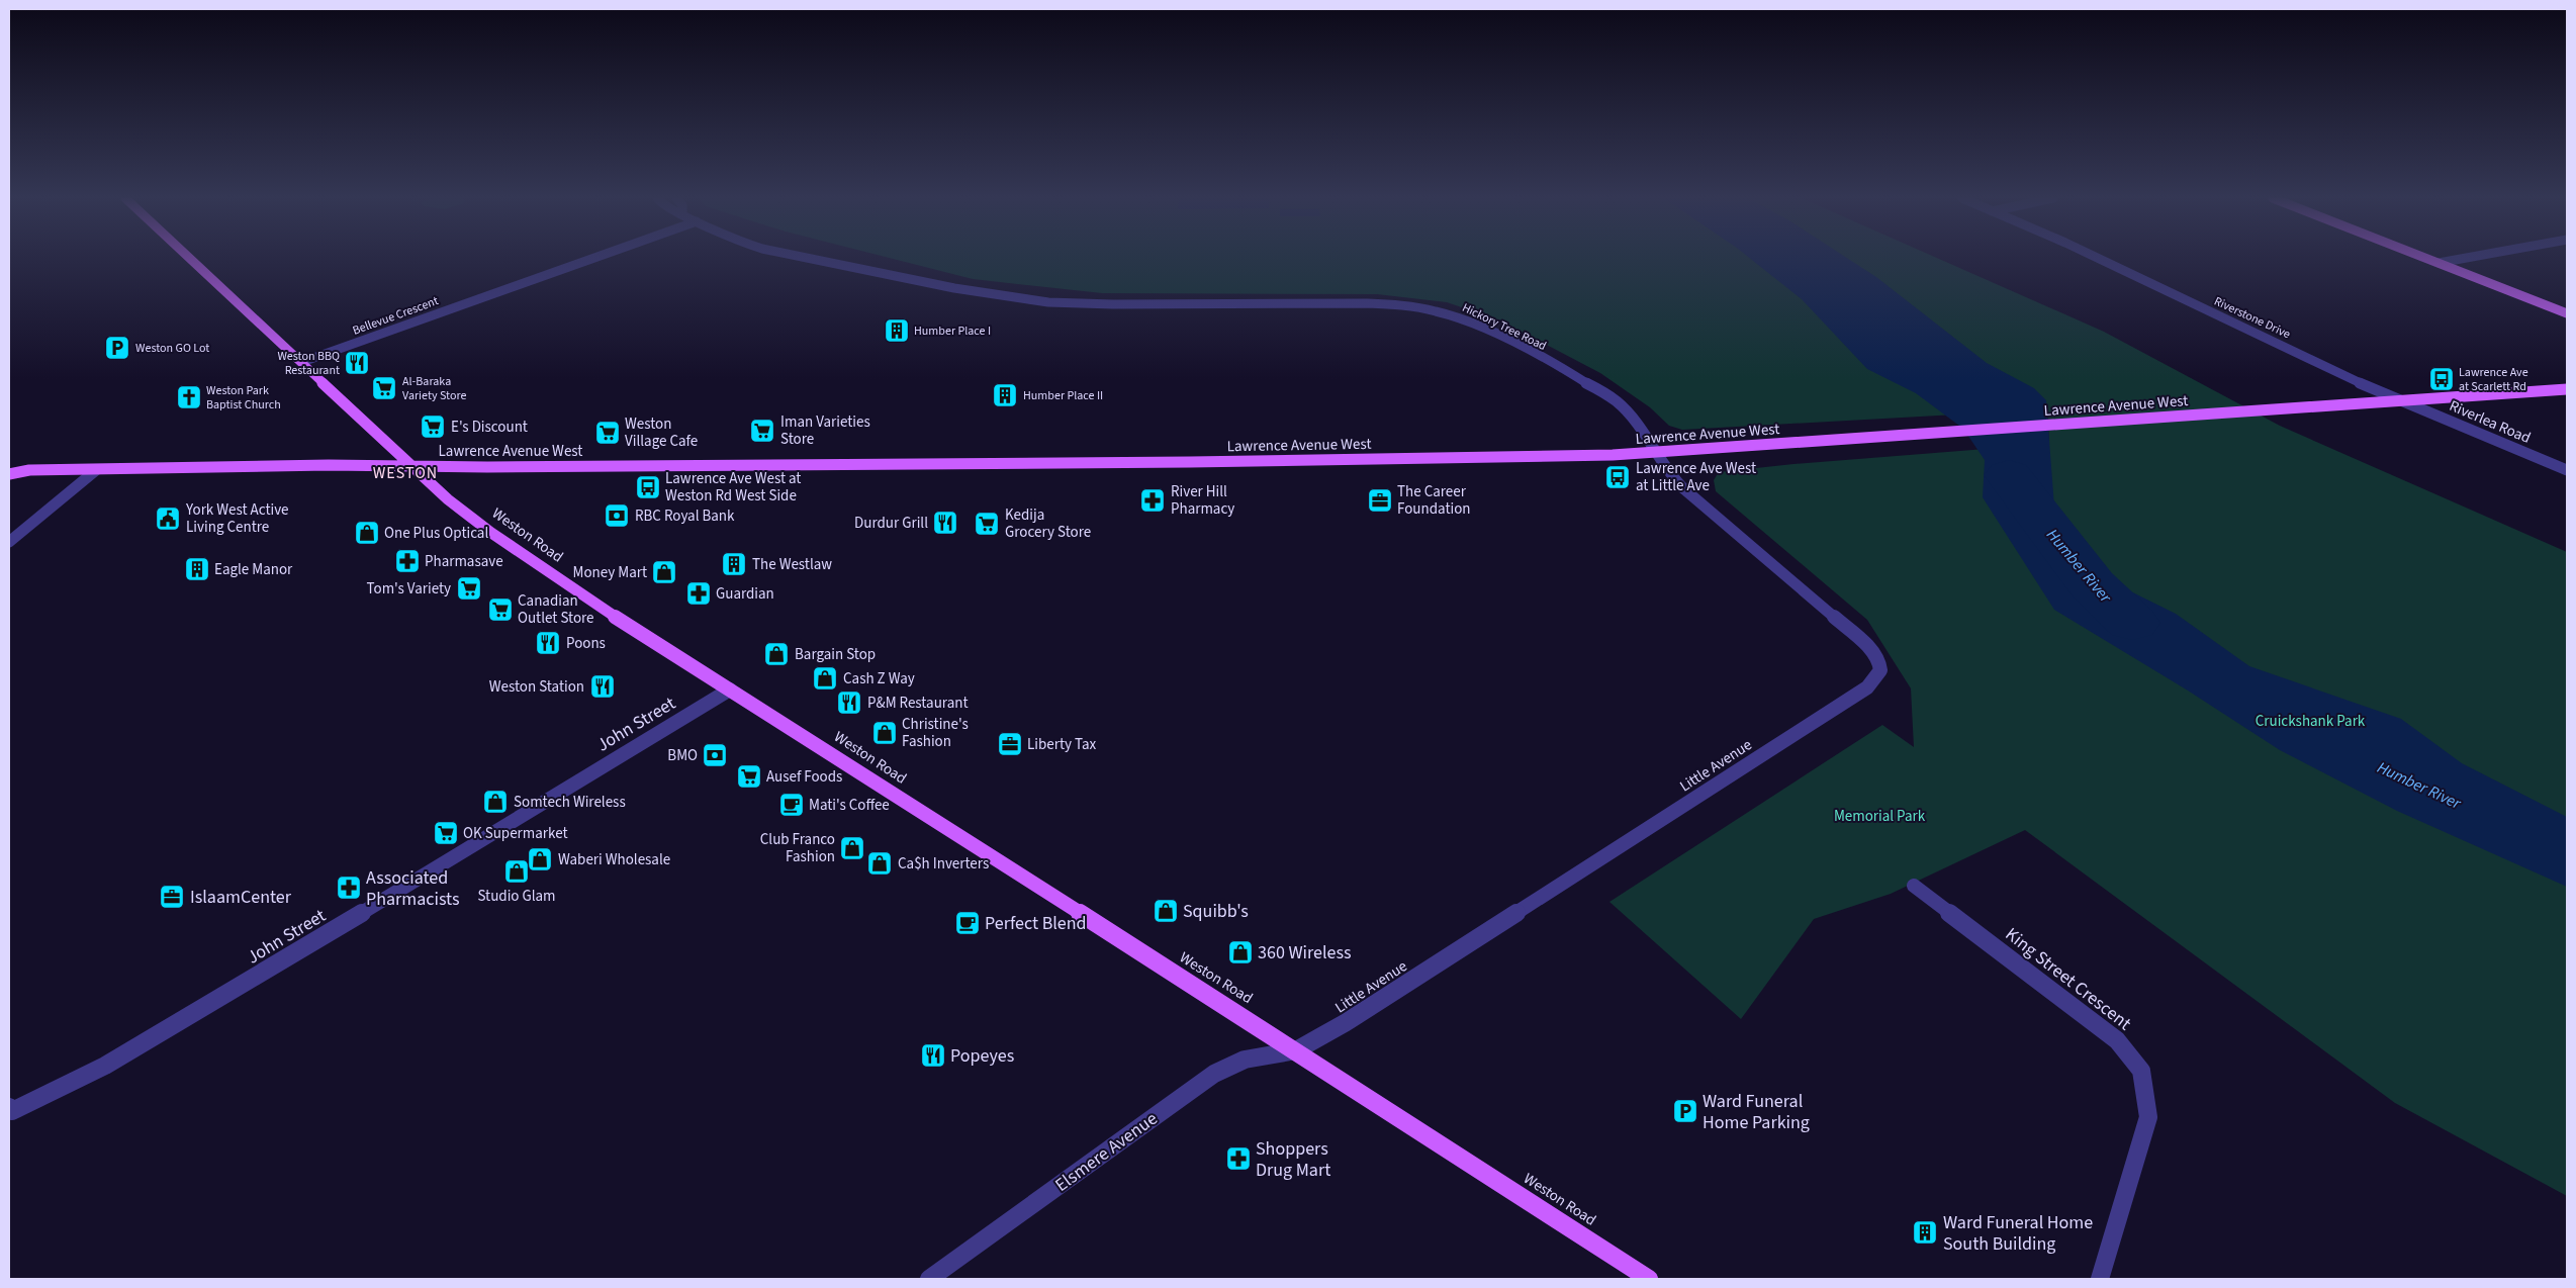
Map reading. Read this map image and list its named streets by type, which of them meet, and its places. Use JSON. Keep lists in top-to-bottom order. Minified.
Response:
{"streets":{"main road":["Lawrence Avenue West","Weston Road"],"street":["Bellevue Crescent","Riverstone Drive","Hickory Tree Road","Riverlea Road","John Street","Little Avenue","King Street Crescent","Elsmere Avenue"]},"crossings":[["Bellevue Crescent","Weston Road"],["Riverstone Drive","Lawrence Avenue West"],["Riverstone Drive","Riverlea Road"],["Hickory Tree Road","Lawrence Avenue West"],["Hickory Tree Road","Little Avenue"],["Lawrence Avenue West","Riverlea Road"],["Lawrence Avenue West","Weston Road"],["Lawrence Avenue West","Little Avenue"],["Weston Road","John Street"],["Weston Road","Little Avenue"],["Weston Road","Elsmere Avenue"],["Little Avenue","Elsmere Avenue"]],"districts":["WESTON"],"water":["Humber River"],"parks":["Cruickshank Park","Memorial Park"],"places":{"building":["Humber Place I","Humber Place II","The Westlaw","Eagle Manor","Ward Funeral Home South Building"],"parking":["Weston GO Lot","Ward Funeral Home Parking"],"restaurant":["Weston BBQ Restaurant","Durdur Grill","Poons","Weston Station","P&M Restaurant","Popeyes"],"bus stop":["Lawrence Ave at Scarlett Rd","Lawrence Ave West at Little Ave","Lawrence Ave West at Weston Rd West Side"],"supermarket":["Al-Baraka Variety Store","E's Discount","Iman Varieties Store","Weston Village Cafe","Kedija Grocery Store","Tom's Variety","Canadian Outlet Store","Ausef Foods","OK Supermarket"],"church":["Weston Park Baptist Church"],"pharmacy":["River Hill Pharmacy","Pharmasave","Guardian","Associated Pharmacists","Shoppers Drug Mart"],"office":["The Career Foundation","Liberty Tax","IslaamCenter"],"bank":["RBC Royal Bank","BMO"],"public building":["York West Active Living Centre"],"shop":["One Plus Optical","Money Mart","Bargain Stop","Cash Z Way","Christine's Fashion","Somtech Wireless","Club Franco Fashion","Waberi Wholesale","Ca$h Inverters","Studio Glam","Squibb's","360 Wireless"],"cafe":["Mati's Coffee","Perfect Blend"]}}
